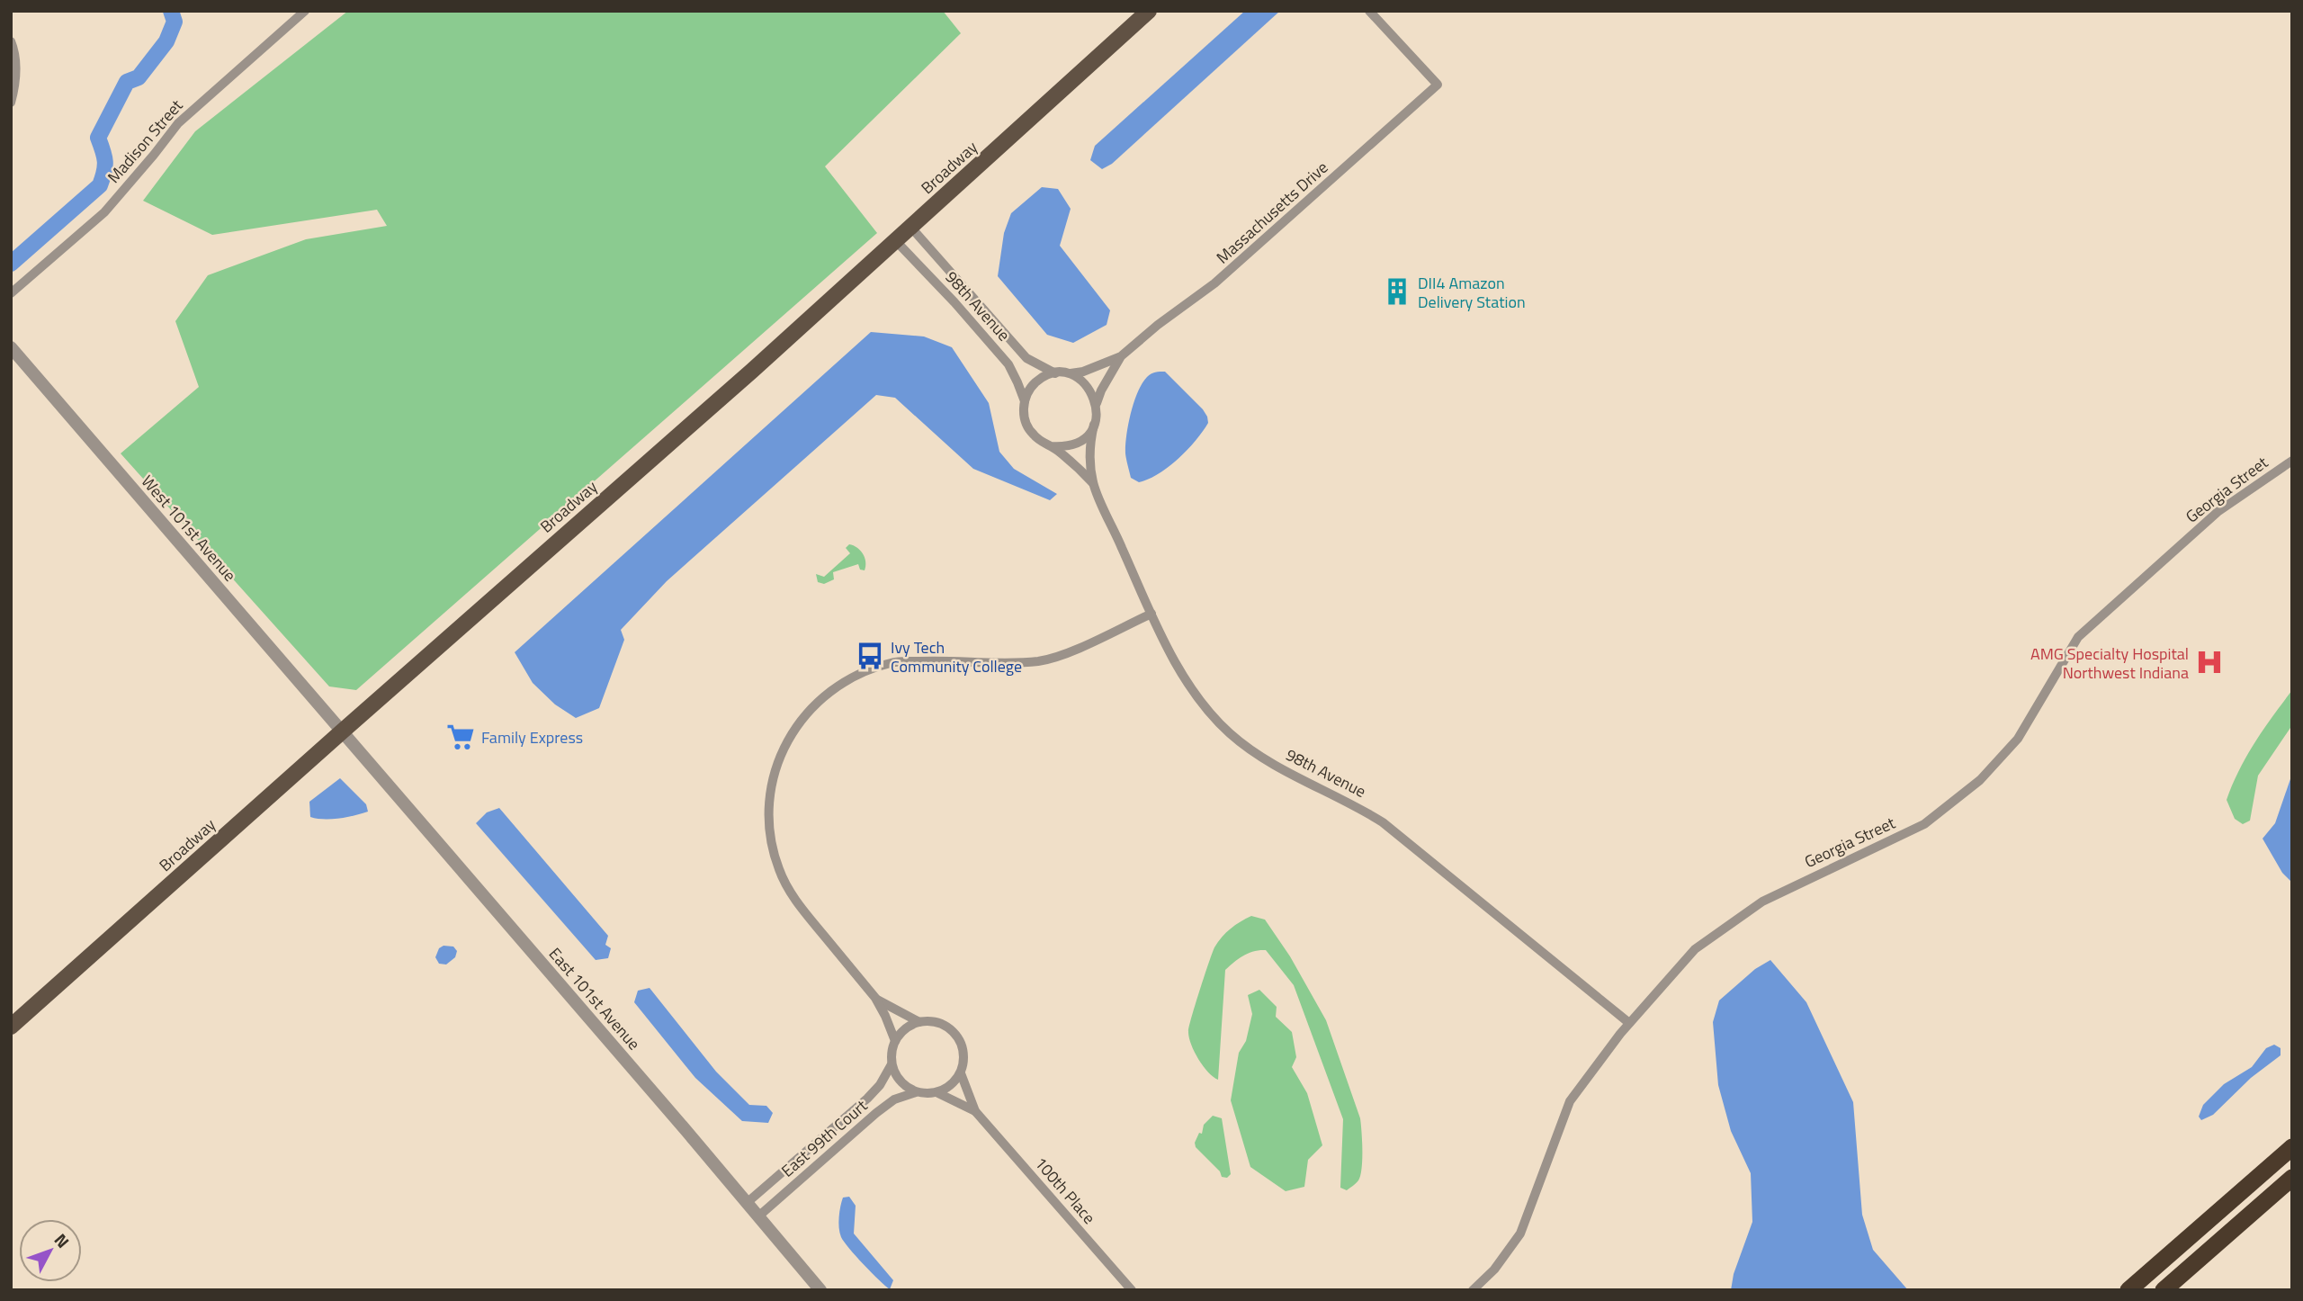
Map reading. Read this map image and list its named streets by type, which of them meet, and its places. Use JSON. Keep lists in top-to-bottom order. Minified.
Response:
{"streets":{"main road":["Broadway"],"street":["Madison Street","Massachusetts Drive","98th Avenue","Georgia Street","West 101st Avenue","East 101st Avenue","East 99th Court","100th Place"]},"crossings":[["Broadway","98th Avenue"],["Broadway","West 101st Avenue"],["Broadway","East 101st Avenue"],["98th Avenue","Georgia Street"],["West 101st Avenue","East 101st Avenue"],["East 101st Avenue","East 99th Court"],["East 99th Court","100th Place"]],"places":{"building":["DII4 Amazon Delivery Station"],"bus stop":["Ivy Tech Community College"],"hospital":["AMG Specialty Hospital Northwest Indiana"],"supermarket":["Family Express"]},"north":"top right"}
